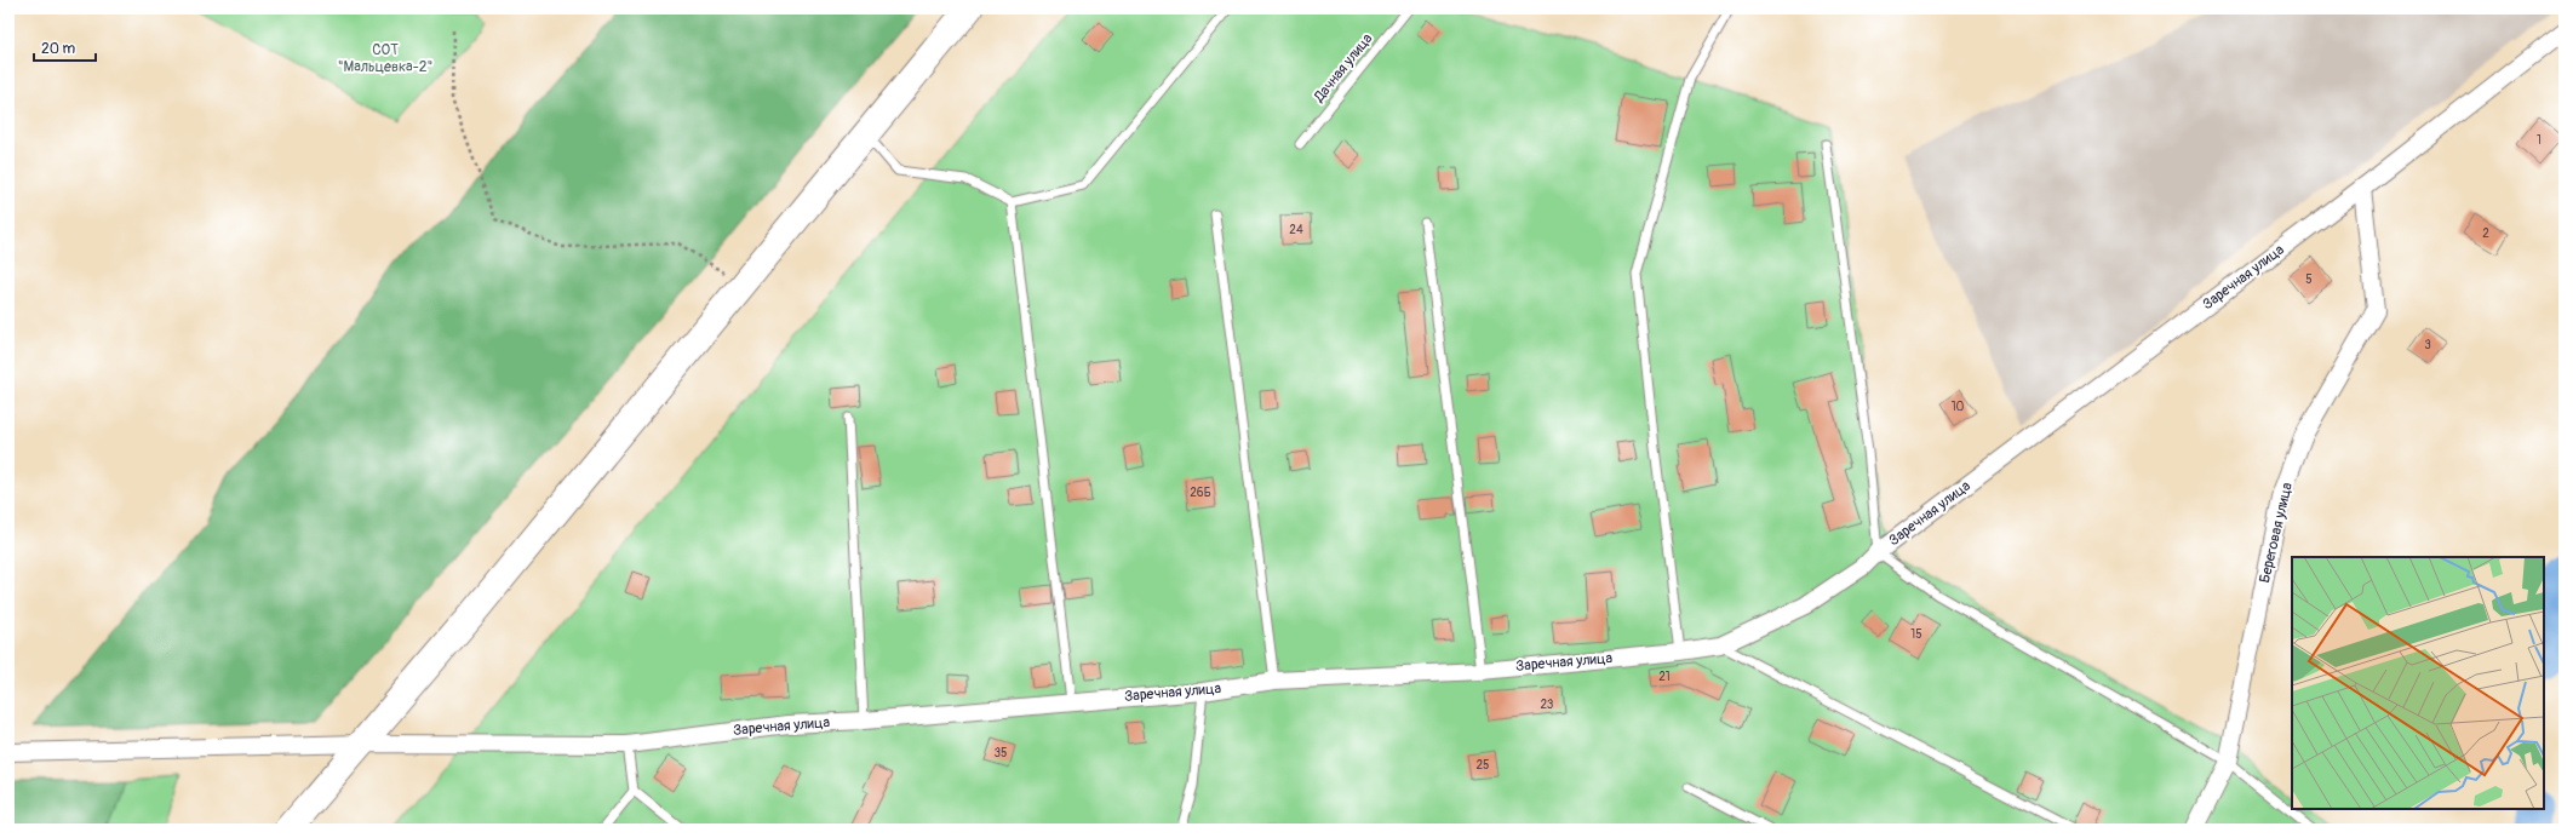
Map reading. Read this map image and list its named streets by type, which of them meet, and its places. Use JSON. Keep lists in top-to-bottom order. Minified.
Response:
{"streets":{"street":["Заречная улица","Береговая улица"],"lane":["Дачная улица"]},"crossings":[["Заречная улица","Береговая улица"]],"parks":["СОТ \"Мальцевка-2\""],"house_numbers":["1","24","2","5","3","10","26Б","15","21","23","35","25"],"scale_bar":"20 m"}
